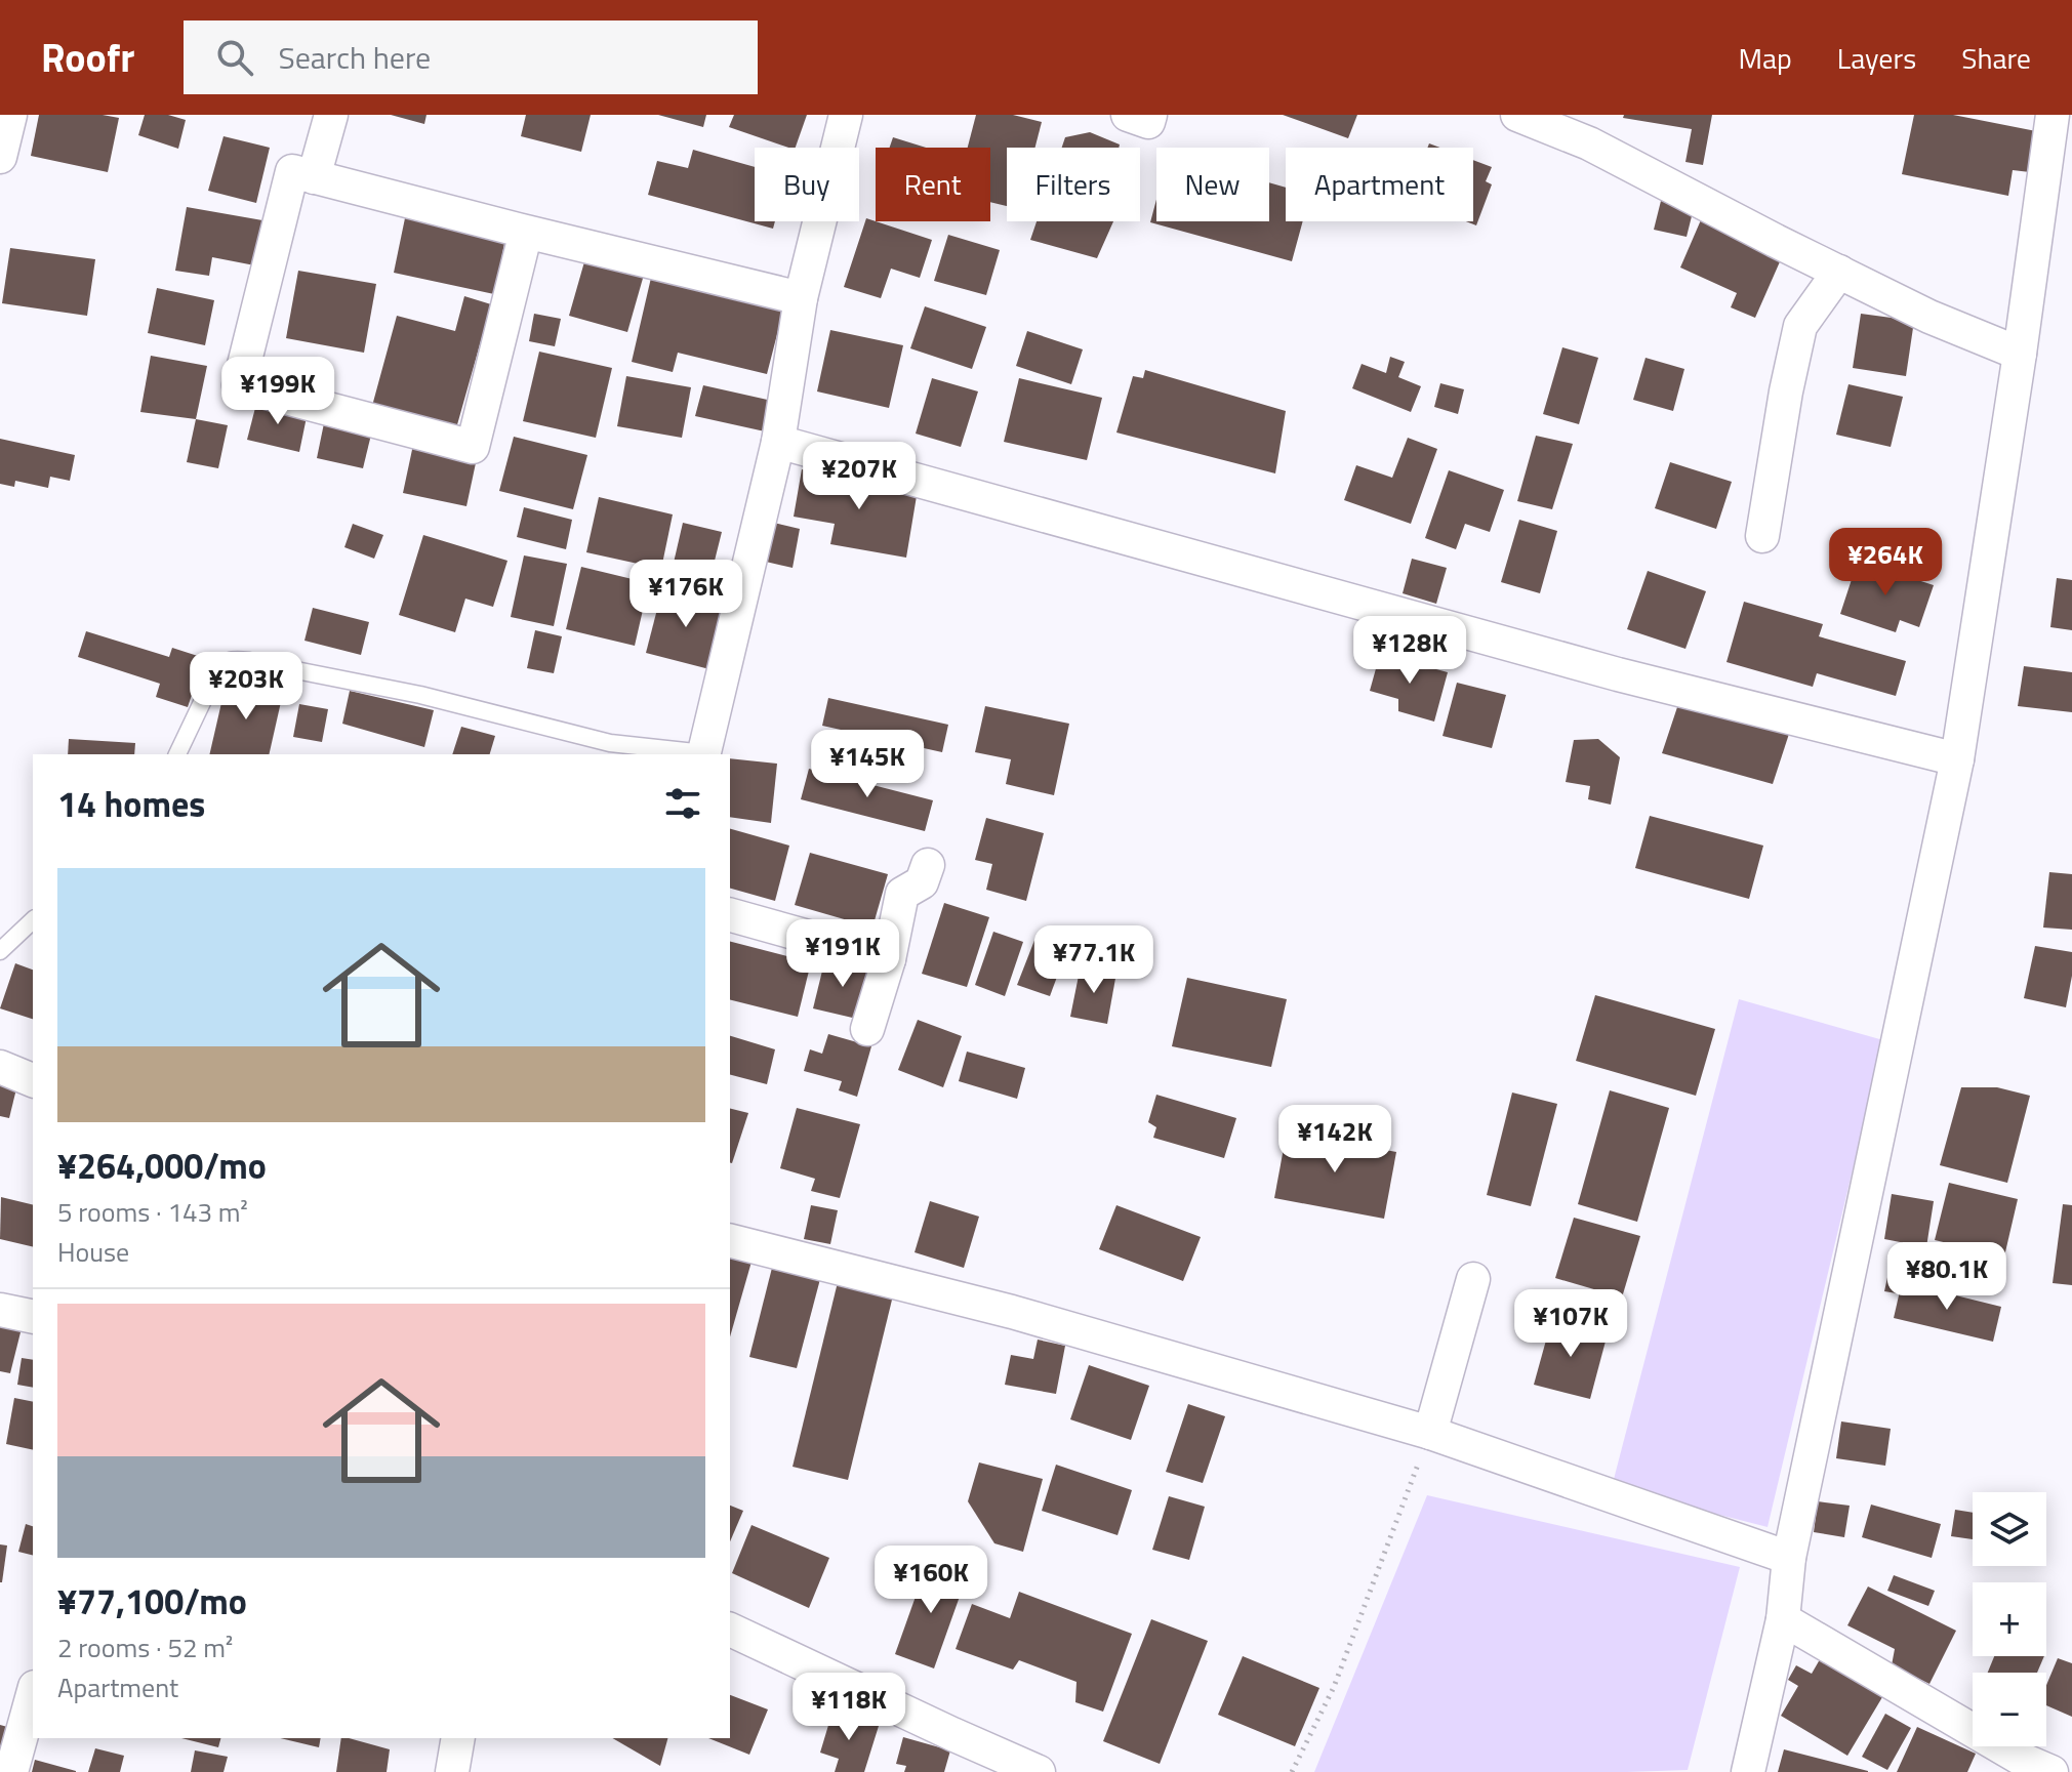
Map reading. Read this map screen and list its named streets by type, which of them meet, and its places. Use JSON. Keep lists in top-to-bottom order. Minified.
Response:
{"page":{"header":"Roofr","search":"Search here","nav":["Map","Layers","Share"],"chip":["Buy","Rent","Filters","New","Apartment"],"price":["¥199K","¥207K","¥264K","¥176K","¥128K","¥203K","¥145K","¥191K","¥77.1K","¥142K","¥80.1K","¥107K","¥160K","¥118K"],"heading":"14 homes","list":[{"name":"¥264,000/mo","note":"5 rooms · 143 m² · House"},{"name":"¥77,100/mo","note":"2 rooms · 52 m² · Apartment"}],"map_buttons":["+","−"]}}
